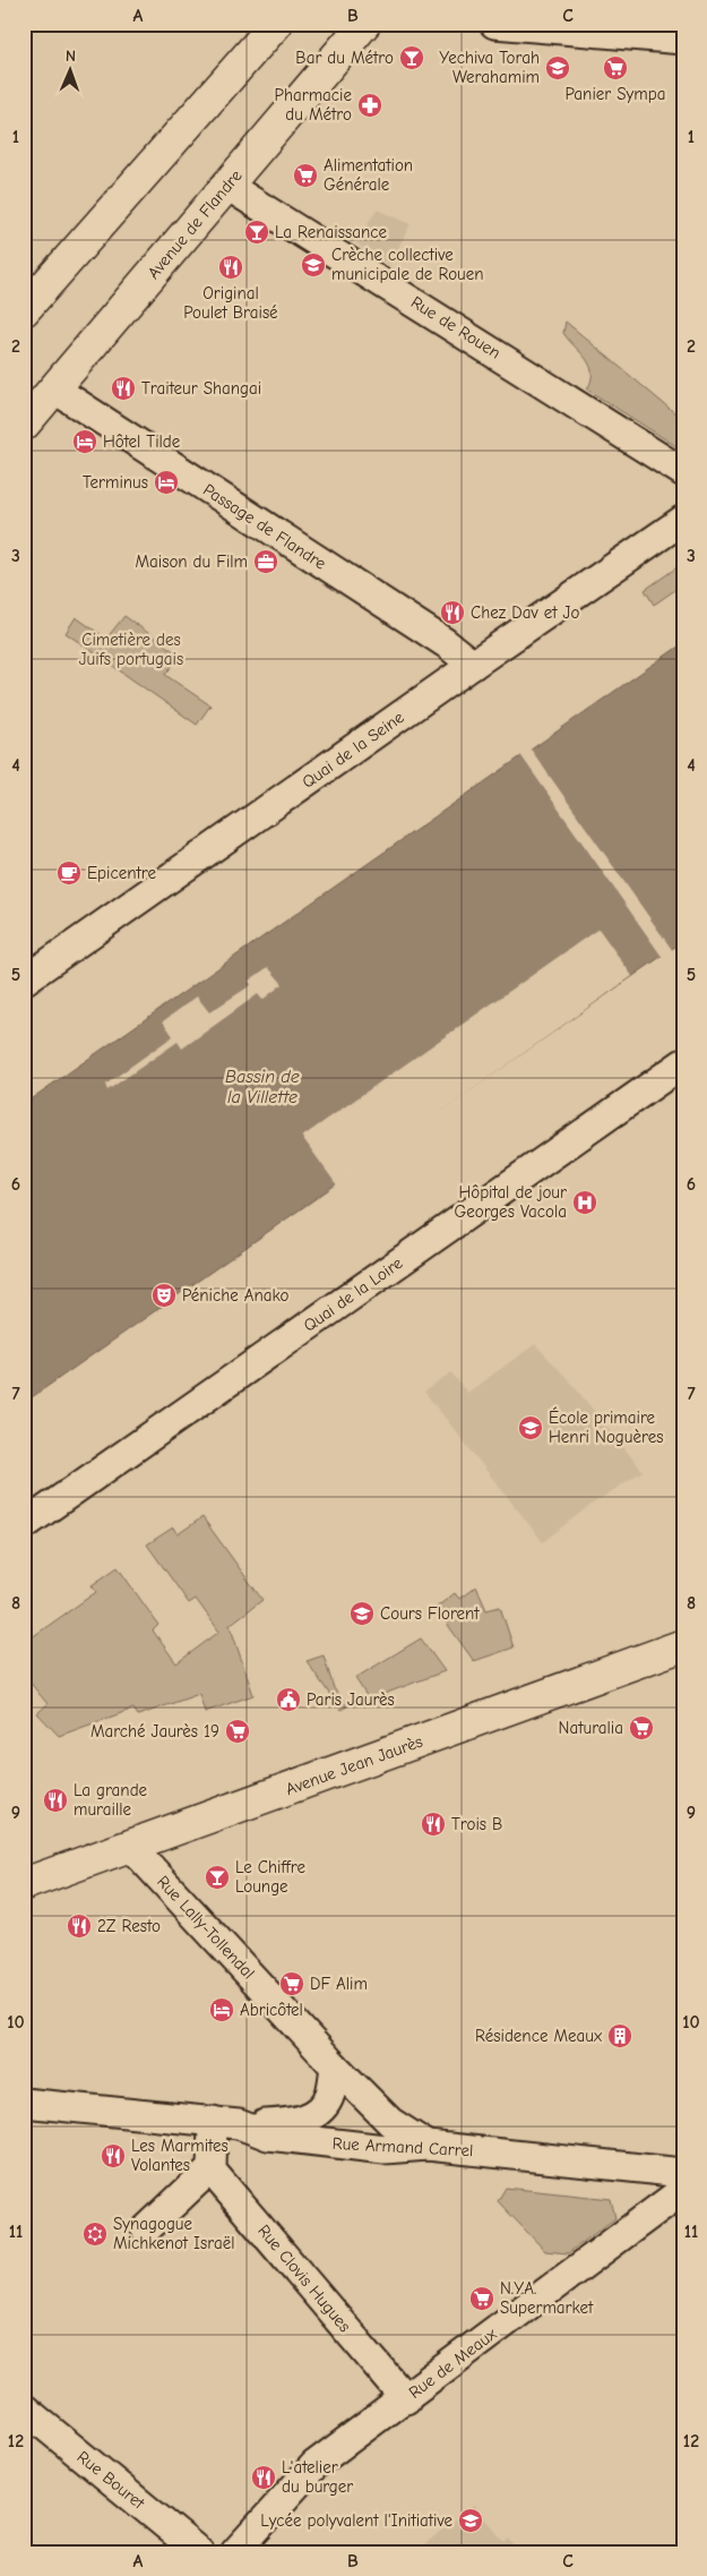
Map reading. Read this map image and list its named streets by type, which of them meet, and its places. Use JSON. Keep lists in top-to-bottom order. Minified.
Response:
{"streets":{"main road":["Avenue de Flandre","Avenue Jean Jaurès"],"street":["Rue de Rouen","Passage de Flandre","Quai de la Seine","Quai de la Loire","Rue Lally-Tollendal","Rue Armand Carrel","Rue Clovis Hugues","Rue de Meaux","Rue Bouret"]},"crossings":[["Avenue de Flandre","Rue de Rouen"],["Avenue de Flandre","Passage de Flandre"],["Passage de Flandre","Quai de la Seine"],["Avenue Jean Jaurès","Rue Lally-Tollendal"],["Rue Lally-Tollendal","Rue Armand Carrel"],["Rue Clovis Hugues","Rue de Meaux"]],"water":["Bassin de la Villette"],"parks":["Cimetière des Juifs portugais"],"places":{"bar":["Bar du Métro","La Renaissance","Le Chiffre Lounge"],"school or university":["Yechiva Torah Werahamim","Crèche collective municipale de Rouen","École primaire Henri Noguères","Cours Florent","Lycée polyvalent l'Initiative"],"supermarket":["Panier Sympa","Alimentation Générale","Naturalia","Marché Jaurès 19","DF Alim","N.Y.A. Supermarket"],"pharmacy":["Pharmacie du Métro"],"restaurant":["Original Poulet Braisé","Traiteur Shangai","Chez Dav et Jo","La grande muraille","Trois B","2Z Resto","Les Marmites Volantes","L'atelier du burger"],"hotel":["Hôtel Tilde","Terminus","Abricôtel"],"office":["Maison du Film"],"cafe":["Epicentre"],"hospital":["Hôpital de jour Georges Vacola"],"theatre":["Péniche Anako"],"public building":["Paris Jaurès"],"building":["Résidence Meaux"],"synagogue":["Synagogue Michkenot Israël"]},"north":"top","grid":{"columns":["A","B","C"],"rows":["1","2","3","4","5","6","7","8","9","10","11","12"]}}
